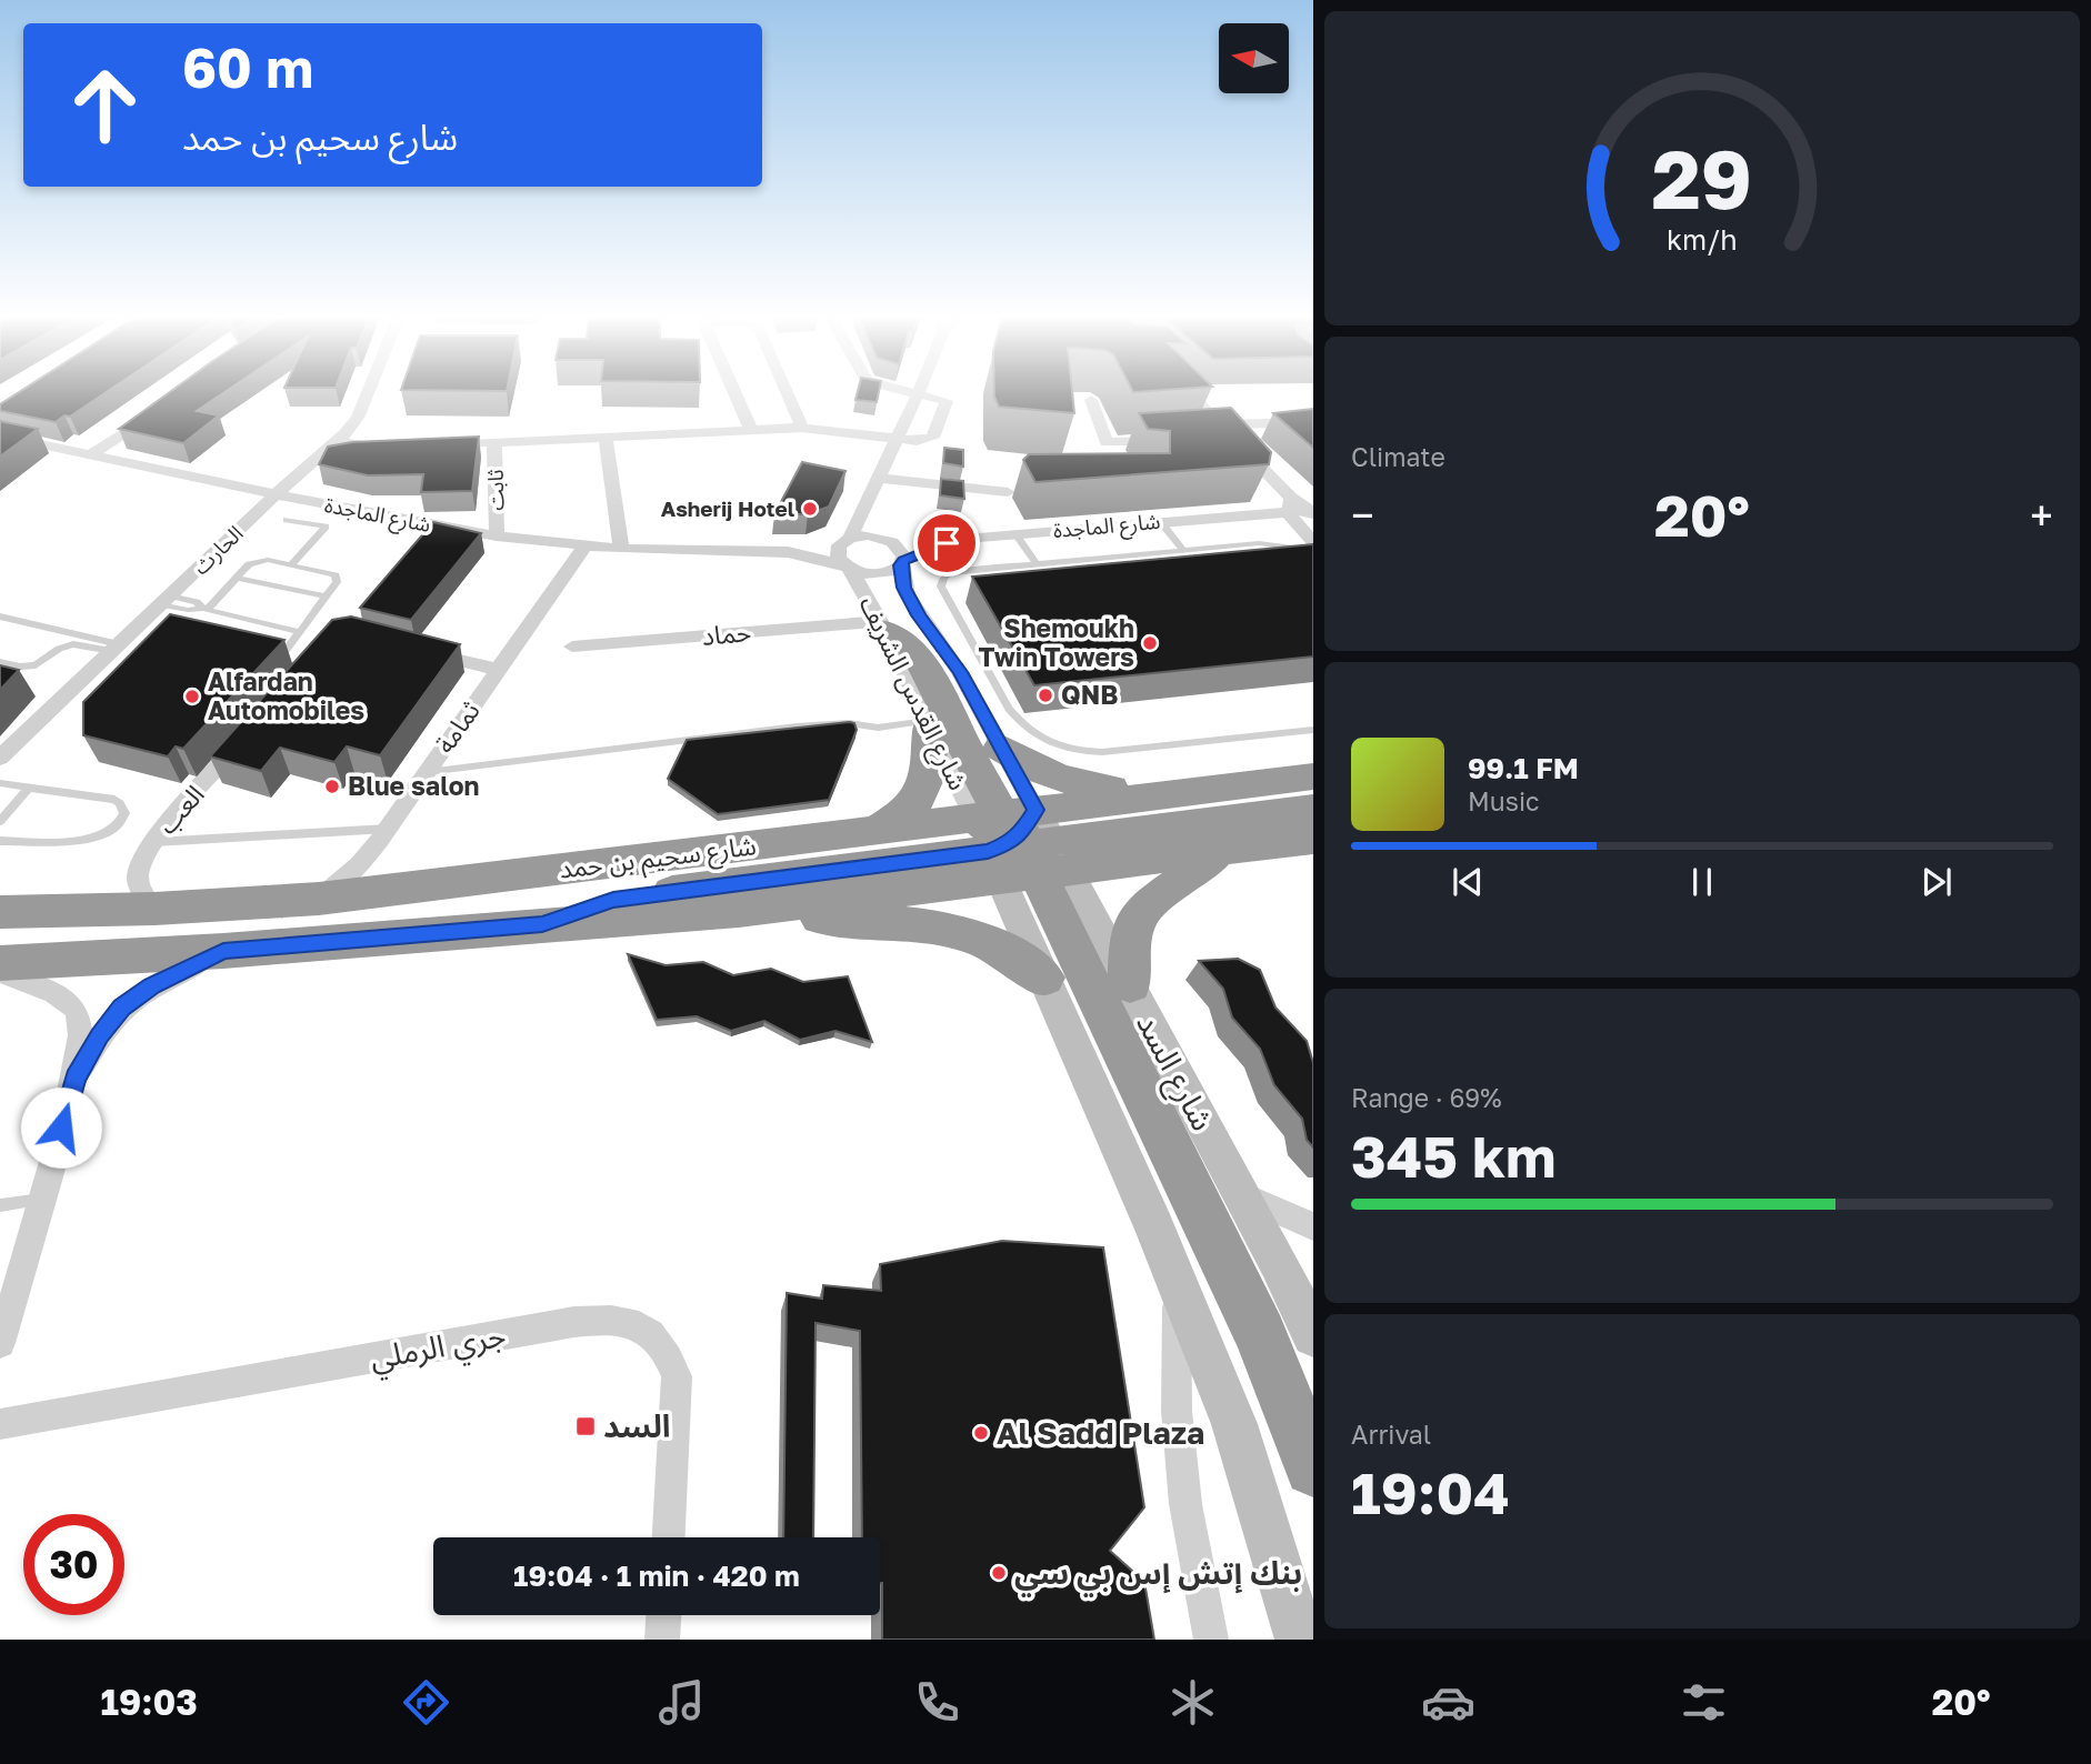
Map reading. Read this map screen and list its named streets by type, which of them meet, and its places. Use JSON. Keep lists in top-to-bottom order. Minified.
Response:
{"streets":{"highway":["شارع سحيم بن حمد"],"main road":["شارع السد"],"street":["ثابت","شارع الماجدة","الحارث","حماد","شارع القدس الشريف","ثمامة","العب","جري الرملي"]},"crossings":[["ثابت","شارع الماجدة"],["شارع الماجدة","الحارث"],["شارع الماجدة","شارع القدس الشريف"],["شارع الماجدة","ثمامة"],["حماد","شارع القدس الشريف"],["شارع القدس الشريف","شارع سحيم بن حمد"],["شارع القدس الشريف","شارع السد"],["ثمامة","شارع سحيم بن حمد"],["العب","شارع سحيم بن حمد"],["شارع سحيم بن حمد","شارع السد"]],"places":{"other":["Asherij Hotel","Shemoukh Twin Towers","QNB","Alfardan Automobiles","Blue salon","Al Sadd Plaza","بنك إتش إس بي سي"],"transit":["السد"]},"north":"left","page":{"turn":["60 m","شارع سحيم بن حمد"],"tile":["Climate",["Range · 69%","345 km"],["Arrival","19:04"]],"heat":["−","20°","+"],"song":["99.1 FM","Music"],"limit":"30","trip":"19:04 · 1 min · 420 m","tabs":["19:03","20°"],"gauge":["29","km/h"]}}
